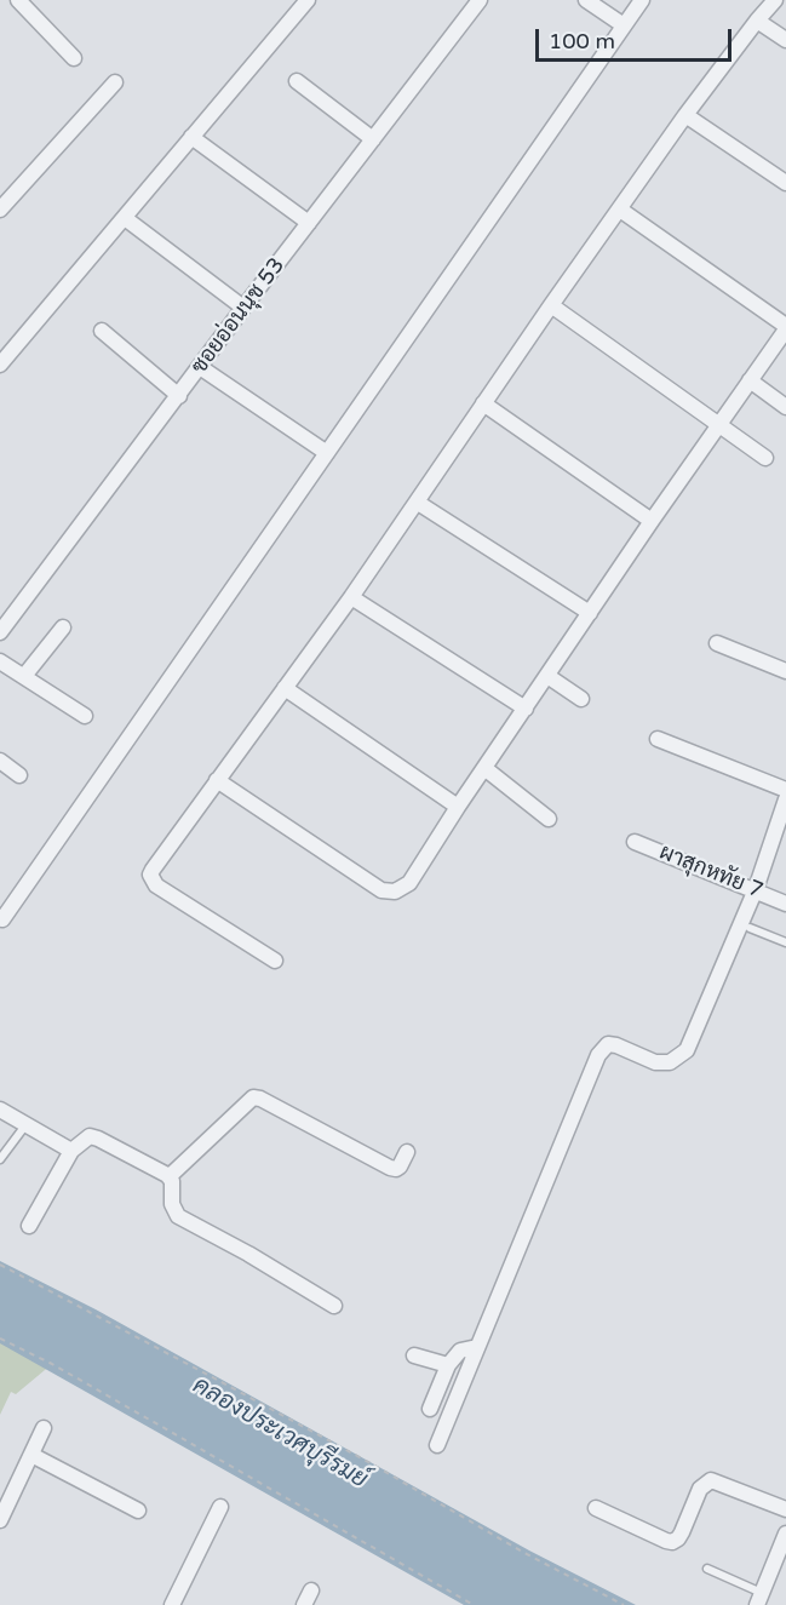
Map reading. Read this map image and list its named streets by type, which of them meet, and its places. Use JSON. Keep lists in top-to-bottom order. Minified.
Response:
{"streets":{"street":["ซอยอ่อนนุช 53","ผาสุกหทัย 7"]},"water":["คลองประเวศบุรีรมย์"],"scale_bar":"100 m"}
